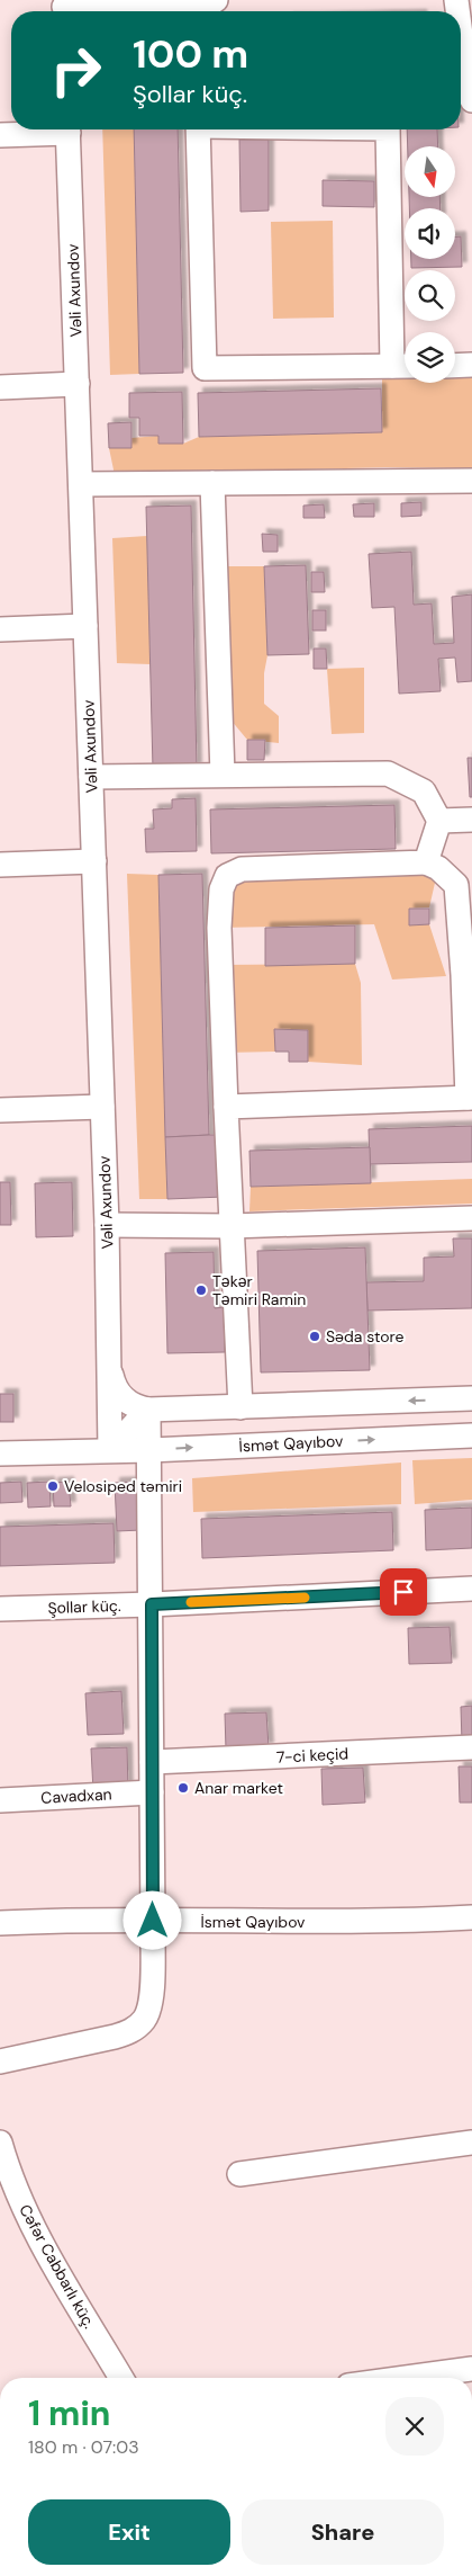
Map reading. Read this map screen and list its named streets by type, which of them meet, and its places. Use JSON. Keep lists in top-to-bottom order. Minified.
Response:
{"streets":{"street":["Vəli Axundov","İsmət Qayıbov","Şollar küç.","7-ci keçid","Cavadxan","Cəfər Cabbarlı küç."]},"crossings":[["Vəli Axundov","İsmət Qayıbov"]],"places":["Tәkәr Tәmiri Ramin","Səda store","Velosiped təmiri","Anar market"],"north":"bottom","page":{"turn":["100 m","Şollar küç."],"heading":["1 min","180 m · 07:03"],"buttons":["Exit","Share"]}}
